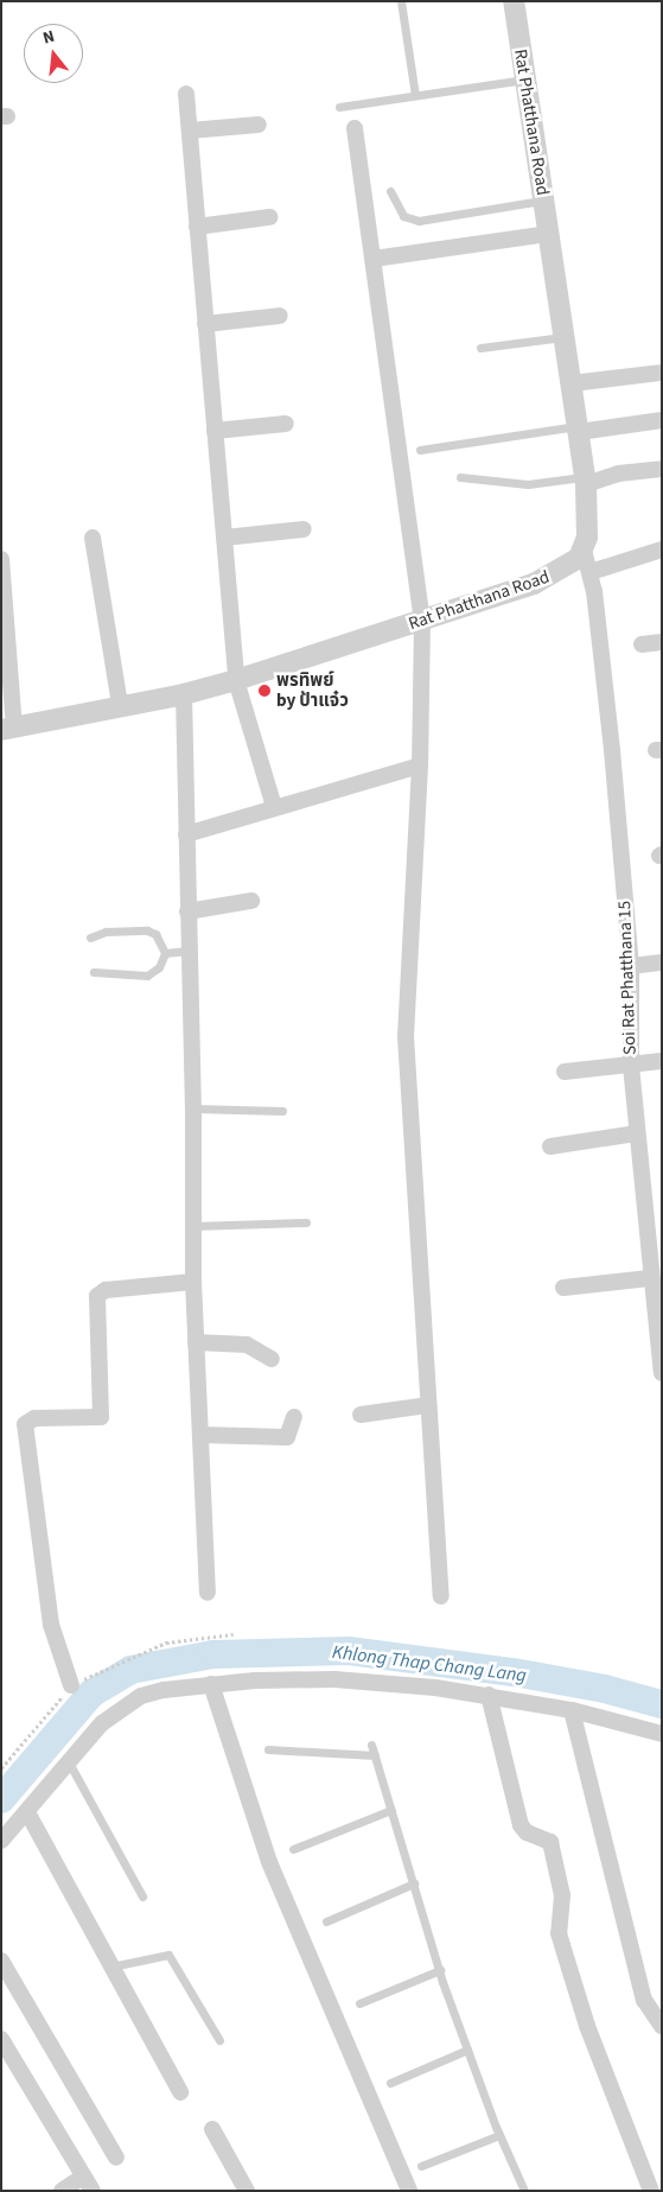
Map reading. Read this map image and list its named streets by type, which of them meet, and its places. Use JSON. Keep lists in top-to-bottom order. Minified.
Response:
{"streets":{"street":["Rat Phatthana Road","Soi Rat Phatthana 15"]},"crossings":[["Rat Phatthana Road","Soi Rat Phatthana 15"]],"water":["Khlong Thap Chang Lang"],"places":["พรทิพย์ by ป้าแจ๋ว"],"north":"top"}
